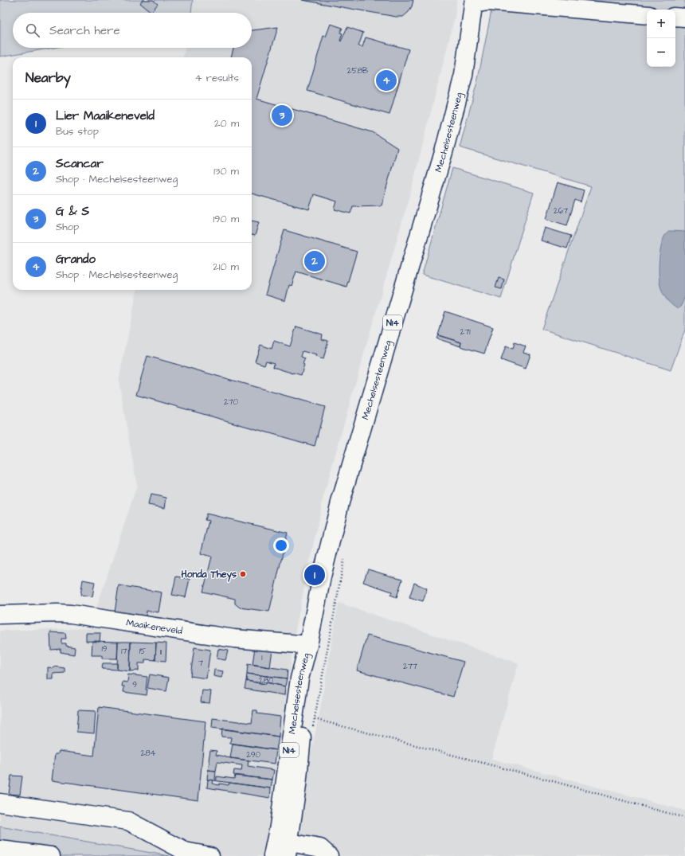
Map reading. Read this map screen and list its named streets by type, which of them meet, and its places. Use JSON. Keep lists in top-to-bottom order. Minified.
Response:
{"streets":{"main road":["Mechelsesteenweg","N14","Maaikeneveld"]},"crossings":[["Mechelsesteenweg","Maaikeneveld"]],"places":["Honda Theys"],"house_numbers":["258B","267","271","270","19","17","15","11","1","7","277","280","9","284","290"],"page":{"map_buttons":["+","−"],"search":"Search here","heading":["Nearby","4 results"],"pins":["4","3","2","1"],"list":[{"mark":"1","name":"Lier Maaikeneveld","note":"Bus stop","value":"20 m"},{"mark":"2","name":"Scancar","note":"Shop · Mechelsesteenweg","value":"130 m"},{"mark":"3","name":"G & S","note":"Shop","value":"190 m"},{"mark":"4","name":"Grando","note":"Shop · Mechelsesteenweg","value":"210 m"}]}}
